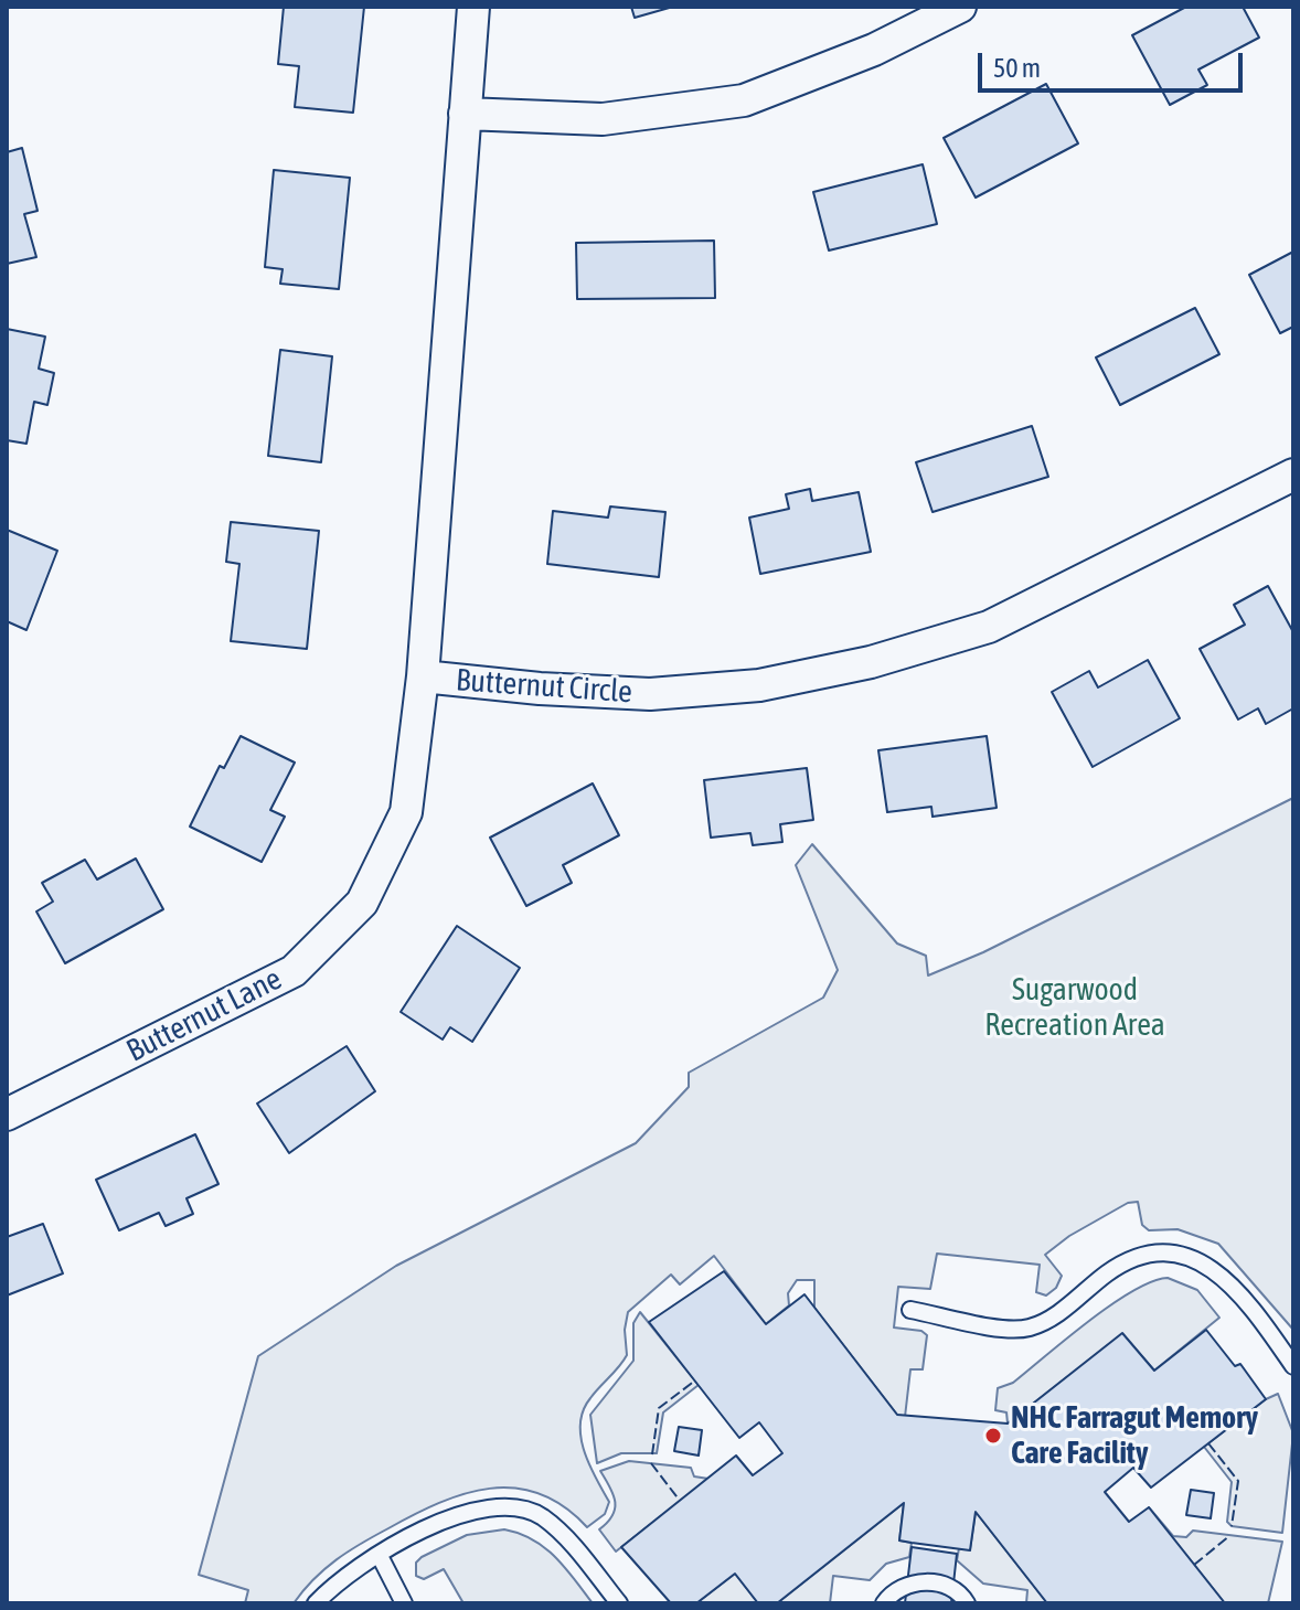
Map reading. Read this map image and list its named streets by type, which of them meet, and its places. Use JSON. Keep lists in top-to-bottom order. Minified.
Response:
{"streets":{"street":["Butternut Circle","Butternut Lane"]},"crossings":[["Butternut Circle","Butternut Lane"]],"parks":["Sugarwood Recreation Area"],"places":["NHC Farragut Memory Care Facility"],"scale_bar":"50 m"}
